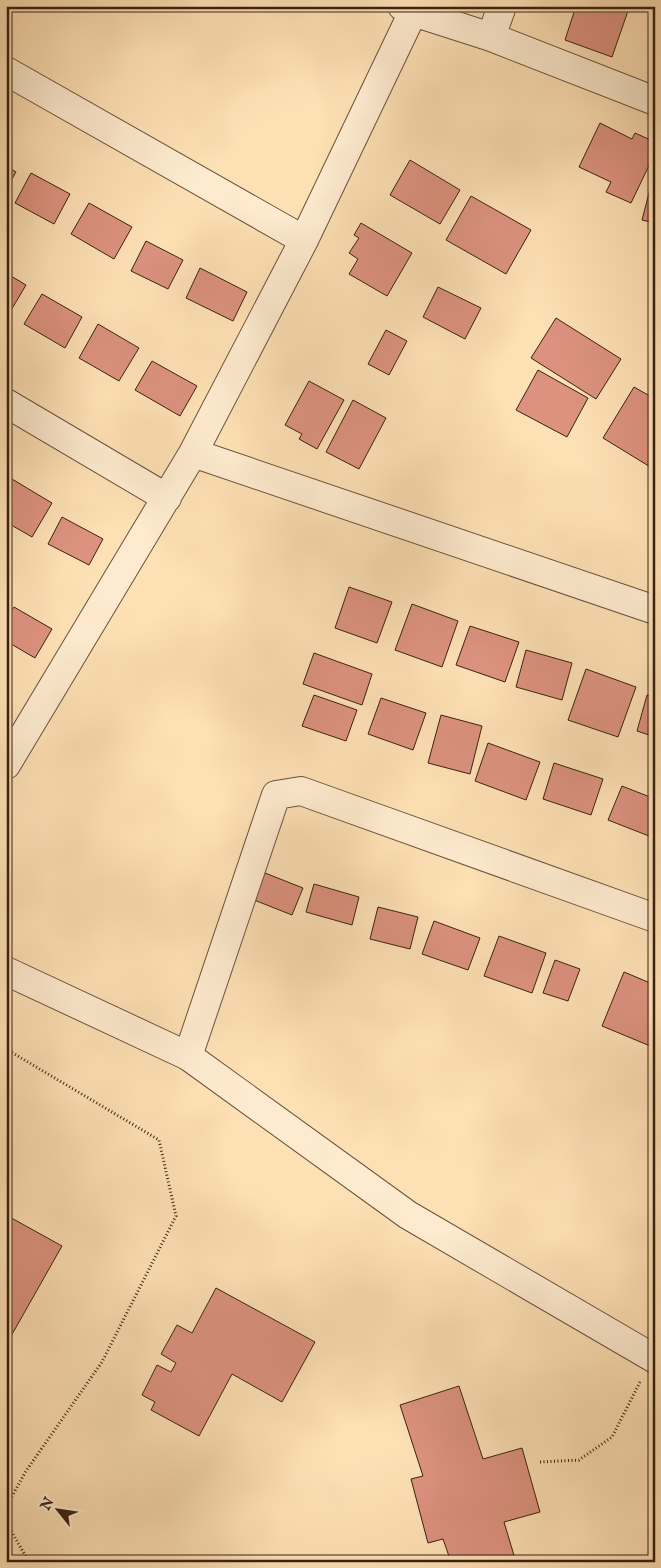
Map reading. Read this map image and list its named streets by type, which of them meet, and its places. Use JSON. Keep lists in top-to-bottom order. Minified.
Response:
{"north":"top left"}
